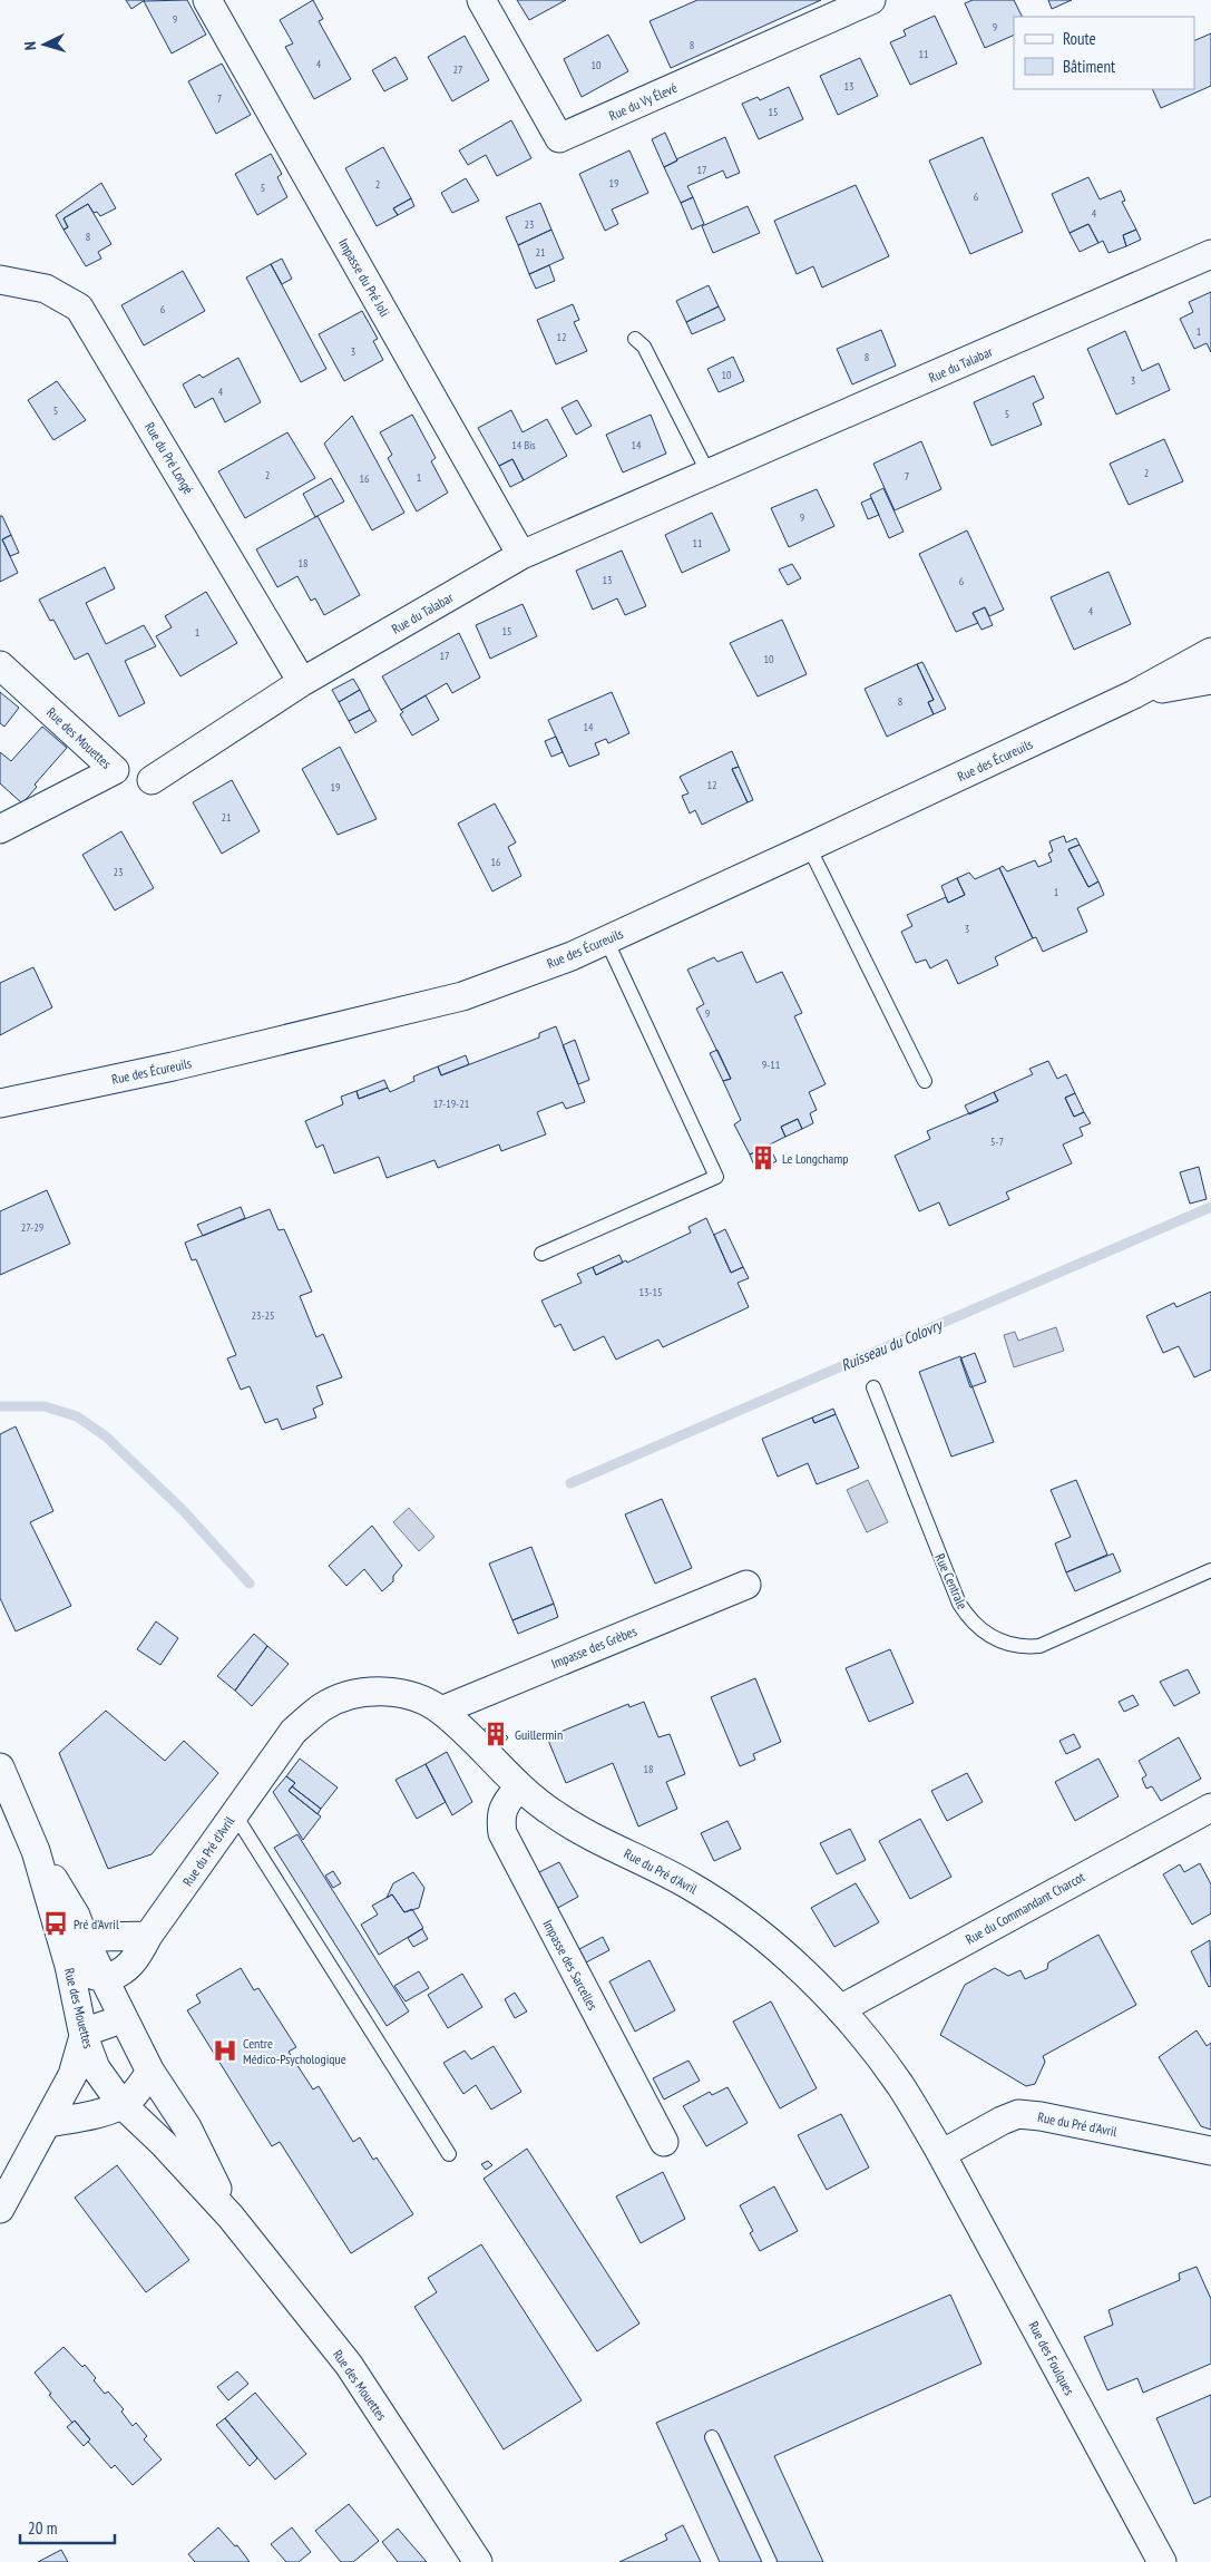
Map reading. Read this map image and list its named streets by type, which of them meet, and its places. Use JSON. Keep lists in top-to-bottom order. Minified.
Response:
{"streets":{"street":["Rue du Vy Élevé","Impasse du Pré Joli","Rue du Talabar","Rue du Pré Longé","Rue des Mouettes","Rue des Écureuils","Impasse des Grèbes","Rue du Pré d'Avril","Rue du Commandant Charcot","Impasse des Sarcelles","Rue des Foulques"],"lane":["Rue Centrale"]},"crossings":[["Impasse du Pré Joli","Rue du Talabar"],["Rue du Talabar","Rue du Pré Longé"],["Rue des Mouettes","Rue du Pré d'Avril"],["Impasse des Grèbes","Rue du Pré d'Avril"],["Rue du Pré d'Avril","Rue du Commandant Charcot"],["Rue du Pré d'Avril","Impasse des Sarcelles"],["Rue du Pré d'Avril","Rue des Foulques"]],"water":["Ruisseau du Colovry"],"places":{"building":["Le Longchamp","Guillermin"],"bus stop":["Pré d'Avril"],"hospital":["Centre Médico-Psychologique"]},"house_numbers":["9","9","8","11","4","10","27","13","7","15","17","19","2","5","6","4","23","8","21","6","1","12","3","8","10","3","4","5","5","14 Bis","14","2","2","7","1","16","9","11","18","13","6","4","15","1","17","10","8","14","12","19","21","16","23","1","3","9","9-11","17-19-21","5-7","27-29","13-15","23-25","18"],"legend":["Route","Bâtiment"],"scale_bar":"20 m","north":"left"}
